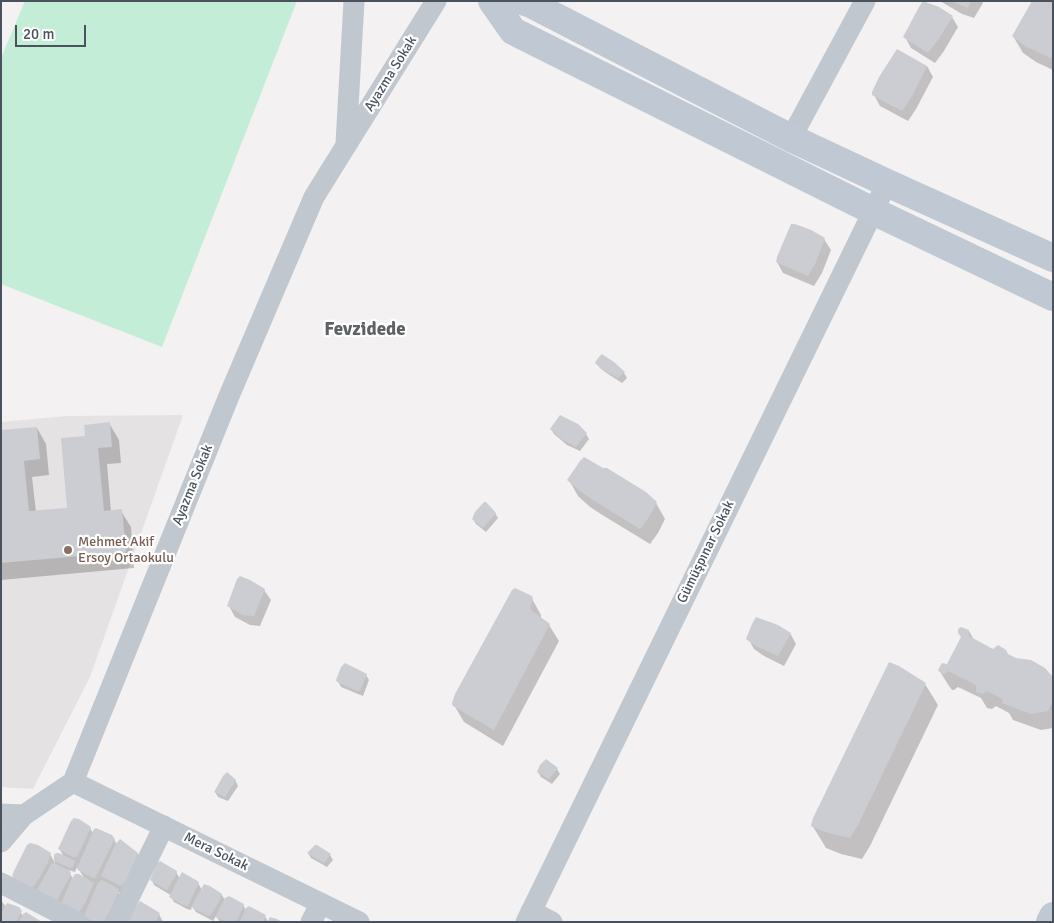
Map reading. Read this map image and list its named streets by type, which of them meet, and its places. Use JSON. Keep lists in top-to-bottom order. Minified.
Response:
{"streets":{"street":["Ayazma Sokak","Gümüşpınar Sokak","Mera Sokak"]},"crossings":[["Ayazma Sokak","Mera Sokak"]],"districts":["Fevzidede"],"places":["Mehmet Akif Ersoy Ortaokulu"],"scale_bar":"20 m"}
